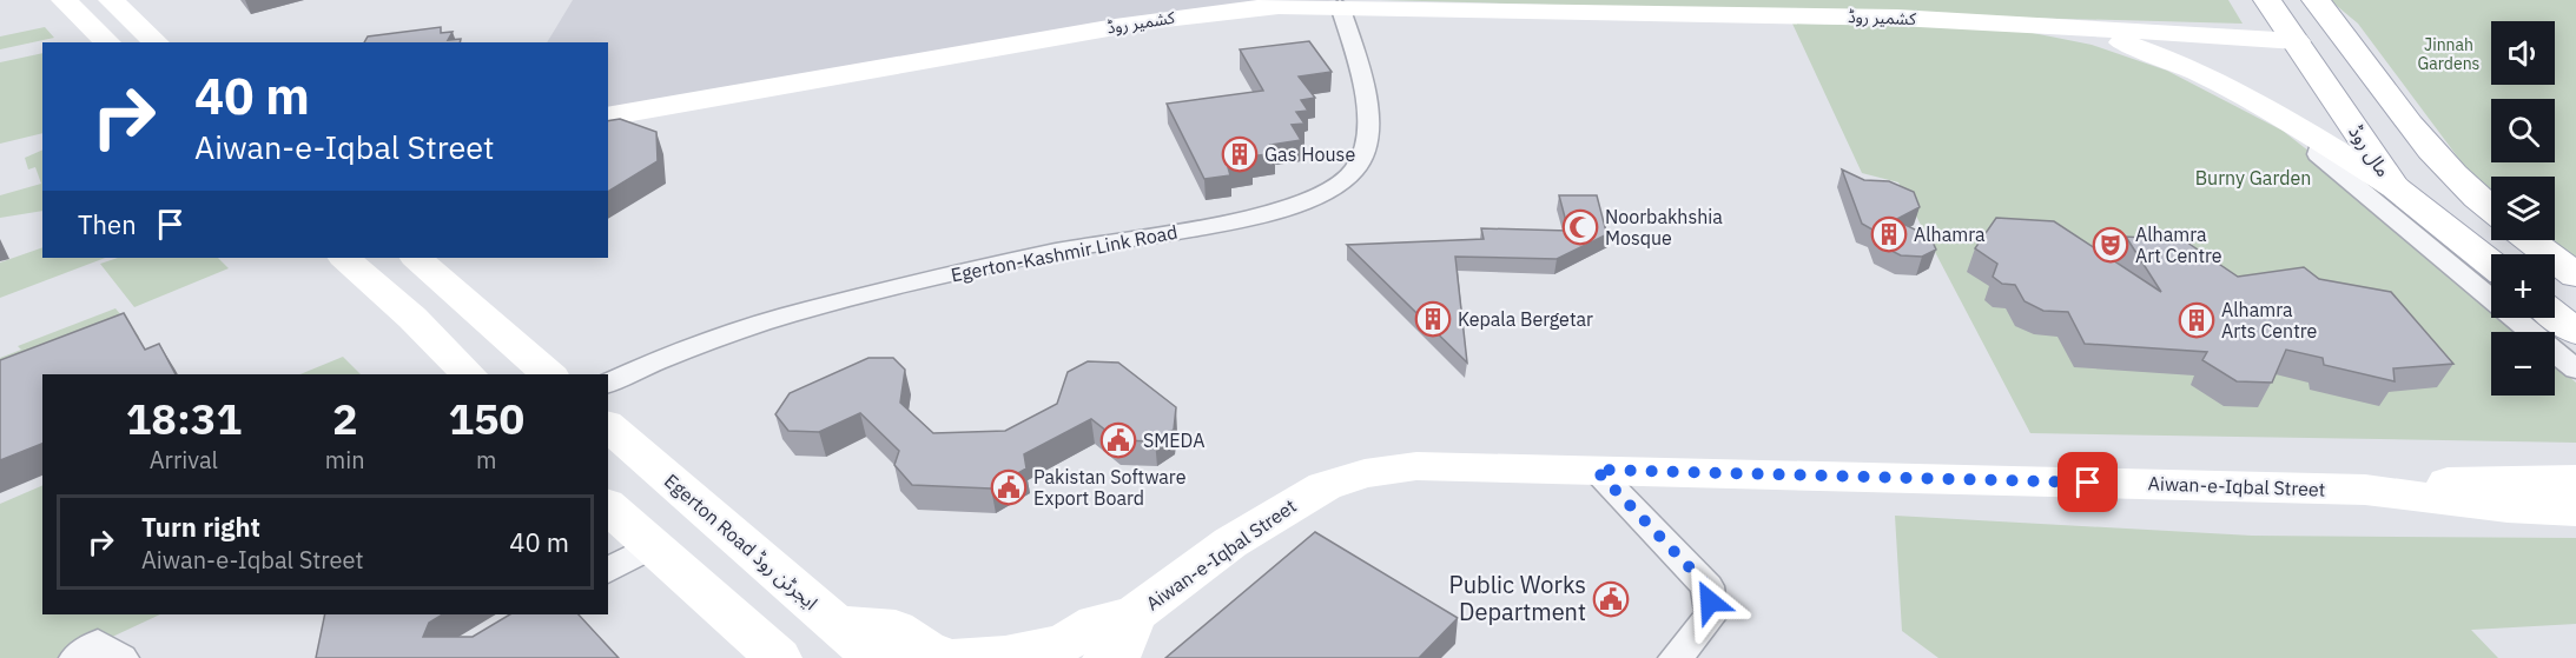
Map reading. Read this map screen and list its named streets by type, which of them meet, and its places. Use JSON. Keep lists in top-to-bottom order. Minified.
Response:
{"streets":{"main road":["کشمیر روڈ","مال روڈ","Aiwan-e-Iqbal Street","Egerton Road ایجرٹن روڈ"],"street":["Egerton-Kashmir Link Road"]},"crossings":[["کشمیر روڈ","مال روڈ"],["کشمیر روڈ","Egerton-Kashmir Link Road"]],"parks":["Jinnah Gardens","Burny Garden"],"places":{"building":["Gas House","Alhamra","Kepala Bergetar","Alhamra Arts Centre"],"mosque":["Noorbakhshia Mosque"],"theatre":["Alhamra Art Centre"],"public building":["SMEDA","Pakistan Software Export Board","Public Works Department"]},"page":{"map_buttons":["+","−"],"turn":["40 m","Aiwan-e-Iqbal Street"],"then":"Then","eta":["18:31","Arrival","2","min","150","m"],"list":[{"name":"Turn right","note":"Aiwan-e-Iqbal Street","value":"40 m"}]}}
